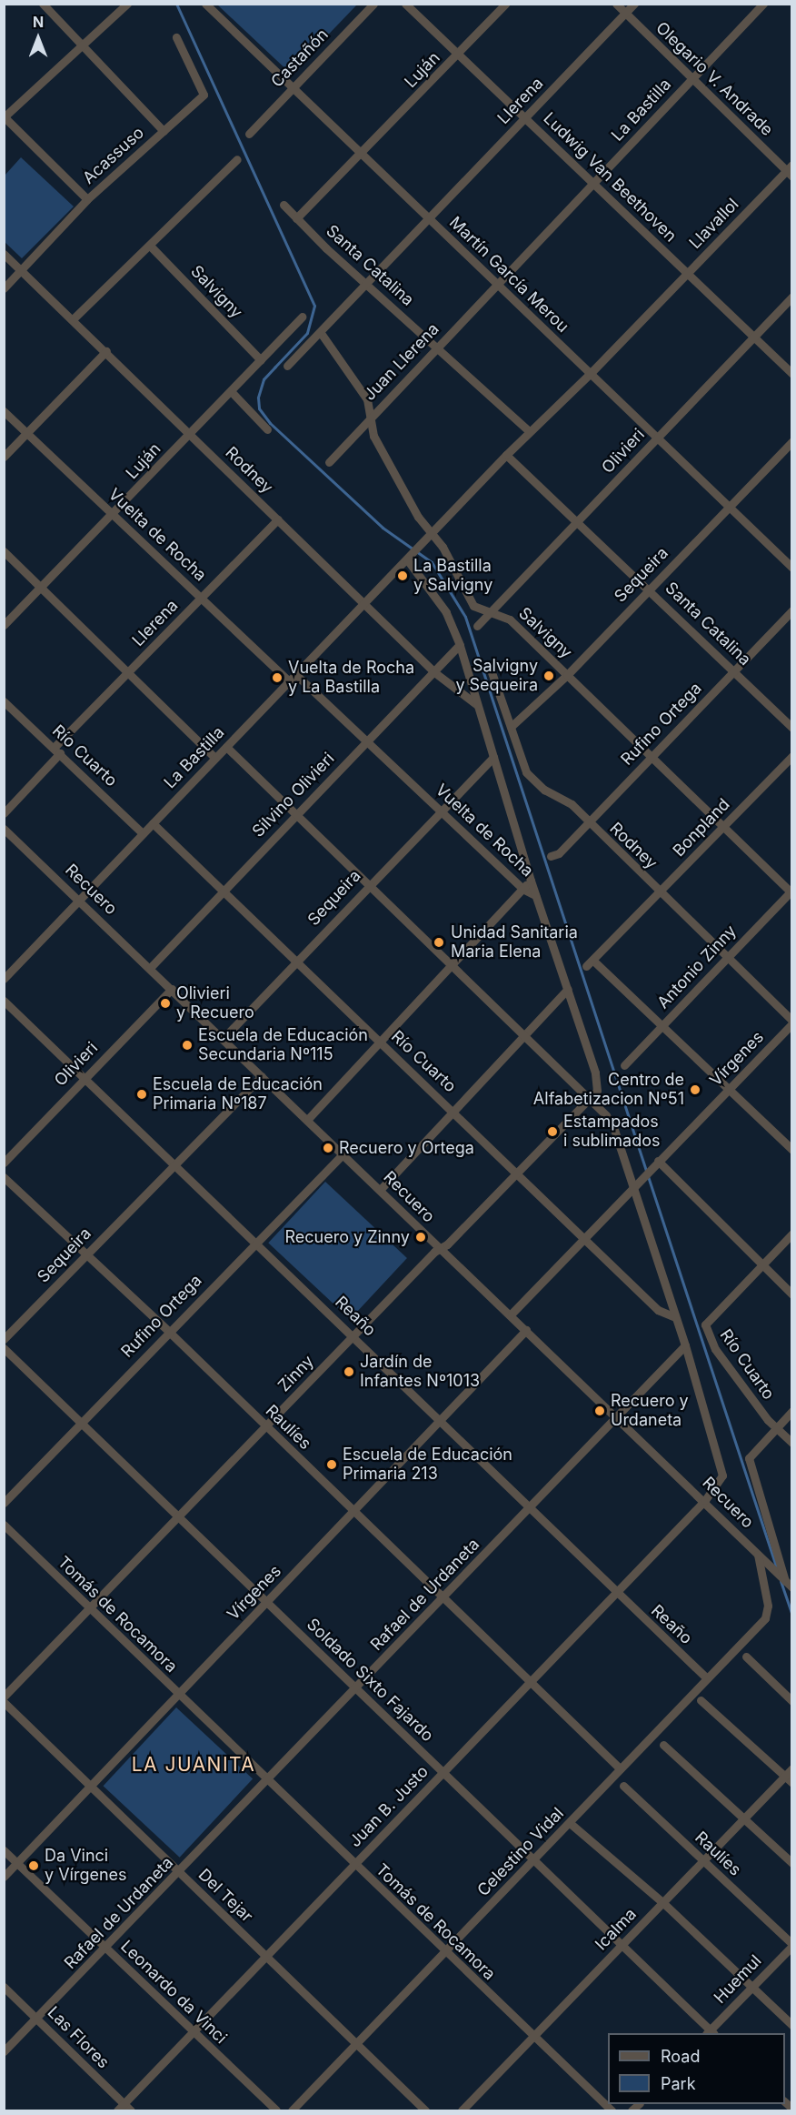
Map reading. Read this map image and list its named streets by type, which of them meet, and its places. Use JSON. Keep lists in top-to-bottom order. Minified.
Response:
{"streets":{"street":["Castañón","Luján","Olegario V. Andrade","Llerena","La Bastilla","Acassuso","Ludwig Van Beethoven","Llavallol","Santa Catalina","Martín García Merou","Salvigny","Juan Llerena","Olivieri","Rodney","Vuelta de Rocha","Sequeira","Rufino Ortega","Río Cuarto","Silvino Olivieri","Bonpland","Recuero","Antonio Zinny","Vírgenes","Reaño","Zinny","Raulíes","Rafael de Urdaneta","Tomás de Rocamora","Soldado Sixto Fajardo","Juan B. Justo","Celestino Vidal","Del Tejar","Icalma","Huemul","Leonardo da Vinci","Las Flores"]},"crossings":[["Castañón","Martín García Merou"],["Luján","Ludwig Van Beethoven"],["Luján","Santa Catalina"],["Luján","Martín García Merou"],["Luján","Salvigny"],["Luján","Rodney"],["Luján","Vuelta de Rocha"],["Olegario V. Andrade","Llerena"],["Olegario V. Andrade","La Bastilla"],["Olegario V. Andrade","Llavallol"],["Llerena","Ludwig Van Beethoven"],["Llerena","Martín García Merou"],["Llerena","Rodney"],["Llerena","Vuelta de Rocha"],["Llerena","Río Cuarto"],["La Bastilla","Ludwig Van Beethoven"],["La Bastilla","Martín García Merou"],["La Bastilla","Salvigny"],["La Bastilla","Juan Llerena"],["La Bastilla","Rodney"],["La Bastilla","Vuelta de Rocha"],["La Bastilla","Río Cuarto"],["La Bastilla","Recuero"],["La Bastilla","Juan B. Justo"],["Acassuso","Rodney"],["Ludwig Van Beethoven","Llavallol"],["Ludwig Van Beethoven","Olivieri"],["Llavallol","Martín García Merou"],["Santa Catalina","Juan Llerena"],["Santa Catalina","Olivieri"],["Santa Catalina","Sequeira"],["Santa Catalina","Rufino Ortega"],["Martín García Merou","Juan Llerena"],["Martín García Merou","Olivieri"],["Martín García Merou","Sequeira"],["Salvigny","Juan Llerena"],["Salvigny","Olivieri"],["Salvigny","Sequeira"],["Salvigny","Rufino Ortega"],["Salvigny","Bonpland"],["Salvigny","Antonio Zinny"],["Olivieri","Recuero"],["Olivieri","Reaño"],["Rodney","Sequeira"],["Rodney","Rufino Ortega"],["Rodney","Silvino Olivieri"],["Rodney","Bonpland"],["Rodney","Antonio Zinny"],["Rodney","Vírgenes"],["Vuelta de Rocha","Sequeira"],["Vuelta de Rocha","Silvino Olivieri"],["Sequeira","Río Cuarto"],["Sequeira","Recuero"],["Sequeira","Reaño"],["Sequeira","Raulíes"],["Sequeira","Juan B. Justo"],["Rufino Ortega","Recuero"],["Rufino Ortega","Reaño"],["Rufino Ortega","Raulíes"],["Rufino Ortega","Soldado Sixto Fajardo"],["Río Cuarto","Silvino Olivieri"],["Río Cuarto","Zinny"],["Río Cuarto","Juan B. Justo"],["Silvino Olivieri","Recuero"],["Silvino Olivieri","Juan B. Justo"],["Bonpland","Antonio Zinny"],["Recuero","Vírgenes"],["Recuero","Zinny"],["Recuero","Rafael de Urdaneta"],["Recuero","Juan B. Justo"],["Recuero","Celestino Vidal"],["Vírgenes","Reaño"],["Vírgenes","Raulíes"],["Vírgenes","Tomás de Rocamora"],["Vírgenes","Soldado Sixto Fajardo"],["Vírgenes","Juan B. Justo"],["Vírgenes","Del Tejar"],["Vírgenes","Leonardo da Vinci"],["Reaño","Zinny"],["Reaño","Rafael de Urdaneta"],["Reaño","Juan B. Justo"],["Reaño","Celestino Vidal"],["Zinny","Raulíes"],["Zinny","Tomás de Rocamora"],["Zinny","Soldado Sixto Fajardo"],["Zinny","Juan B. Justo"],["Raulíes","Rafael de Urdaneta"],["Raulíes","Juan B. Justo"],["Raulíes","Celestino Vidal"],["Raulíes","Icalma"],["Raulíes","Huemul"],["Rafael de Urdaneta","Tomás de Rocamora"],["Rafael de Urdaneta","Soldado Sixto Fajardo"],["Rafael de Urdaneta","Juan B. Justo"],["Rafael de Urdaneta","Del Tejar"],["Rafael de Urdaneta","Leonardo da Vinci"],["Rafael de Urdaneta","Las Flores"],["Tomás de Rocamora","Juan B. Justo"],["Tomás de Rocamora","Celestino Vidal"],["Tomás de Rocamora","Icalma"],["Soldado Sixto Fajardo","Juan B. Justo"],["Soldado Sixto Fajardo","Celestino Vidal"],["Soldado Sixto Fajardo","Icalma"],["Soldado Sixto Fajardo","Huemul"],["Juan B. Justo","Del Tejar"],["Juan B. Justo","Leonardo da Vinci"],["Juan B. Justo","Las Flores"],["Celestino Vidal","Del Tejar"]],"districts":["LA JUANITA"],"places":["La Bastilla y Salvigny","Salvigny y Sequeira","Vuelta de Rocha y La Bastilla","Unidad Sanitaria Maria Elena","Olivieri y Recuero","Escuela de Educación Secundaria Nº115","Centro de Alfabetizacion Nº51","Escuela de Educación Primaria Nº187","Estampados i sublimados","Recuero y Ortega","Recuero y Zinny","Jardín de Infantes Nº1013","Recuero y Urdaneta","Escuela de Educación Primaria 213","Da Vinci y Vírgenes"],"legend":["Road","Park"],"north":"top"}
